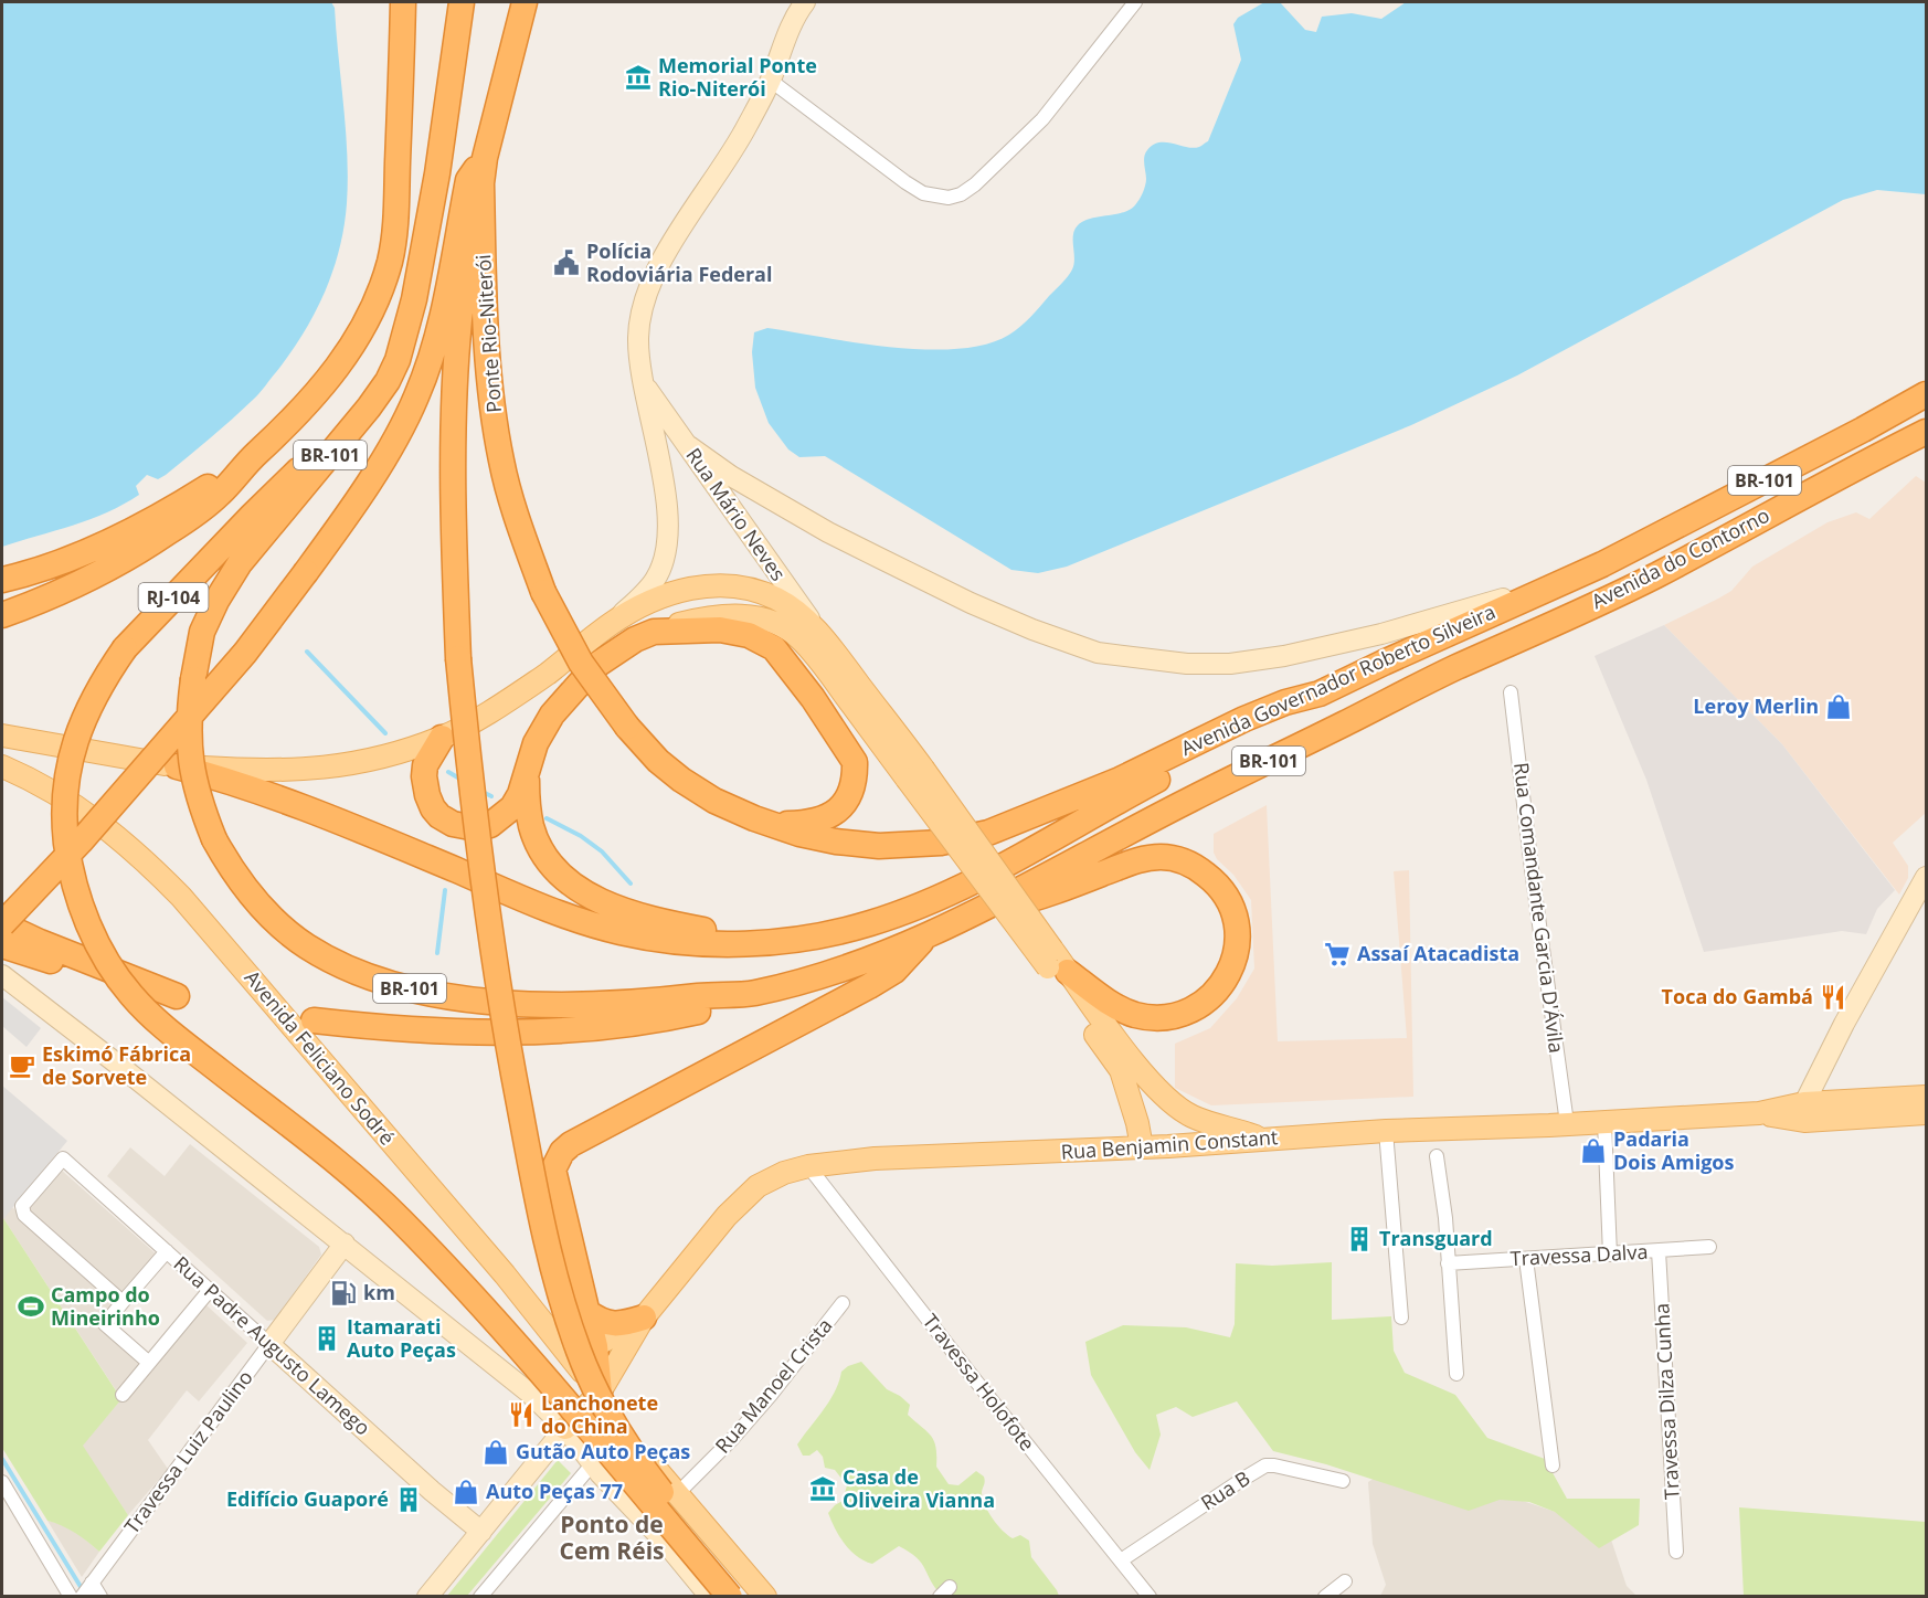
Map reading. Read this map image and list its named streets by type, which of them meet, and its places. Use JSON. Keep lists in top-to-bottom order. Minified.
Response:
{"streets":{"highway":["Ponte Rio-Niterói","BR-101","Avenida do Contorno","RJ-104","Avenida Governador Roberto Silveira"],"main road":["Avenida Feliciano Sodré","Rua Benjamin Constant"],"street":["Rua Mário Neves","Rua Comandante Garcia D'Ávila","Travessa Dalva","Rua Padre Augusto Lamego","Travessa Holofote","Rua Manoel Crista","Travessa Dilza Cunha","Travessa Luiz Paulino","Rua B"]},"crossings":[["Ponte Rio-Niterói","Avenida Governador Roberto Silveira"],["BR-101","RJ-104"],["BR-101","Avenida Governador Roberto Silveira"],["Rua Mário Neves","Avenida Governador Roberto Silveira"],["Avenida do Contorno","Avenida Governador Roberto Silveira"],["RJ-104","Avenida Governador Roberto Silveira"],["Rua Comandante Garcia D'Ávila","Rua Benjamin Constant"],["Avenida Feliciano Sodré","Rua Benjamin Constant"],["Avenida Feliciano Sodré","Rua Manoel Crista"],["Rua Benjamin Constant","Travessa Holofote"],["Travessa Dalva","Travessa Dilza Cunha"],["Rua Padre Augusto Lamego","Travessa Luiz Paulino"],["Travessa Holofote","Rua B"]],"districts":["Ponto de Cem Réis"],"places":{"museum":["Memorial Ponte Rio-Niterói","Casa de Oliveira Vianna"],"public building":["Polícia Rodoviária Federal"],"shop":["Leroy Merlin","Padaria Dois Amigos","Gutão Auto Peças","Auto Peças 77"],"supermarket":["Assaí Atacadista"],"restaurant":["Toca do Gambá","Lanchonete do China"],"cafe":["Eskimó Fábrica de Sorvete"],"building":["Transguard","Itamarati Auto Peças","Edifício Guaporé"],"fuel station":["km"],"sports":["Campo do Mineirinho"]}}
